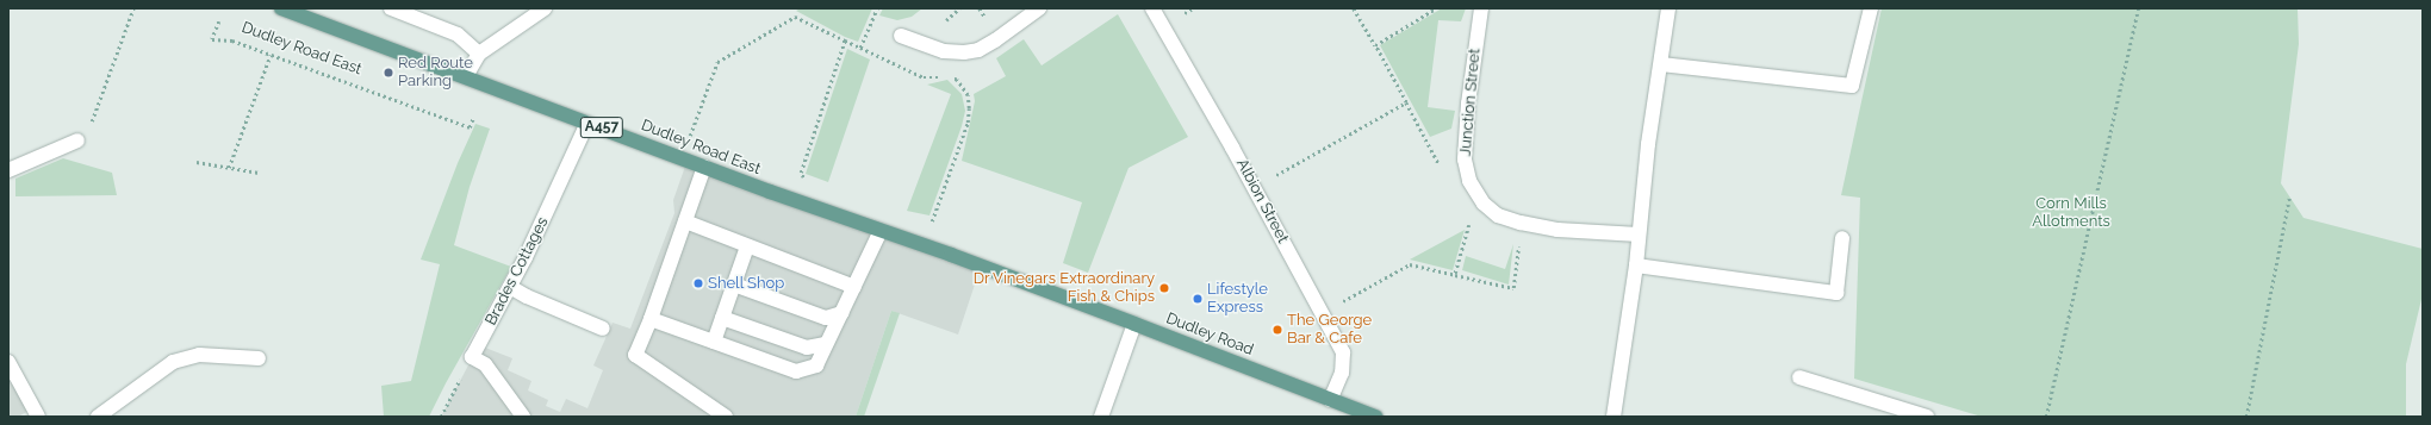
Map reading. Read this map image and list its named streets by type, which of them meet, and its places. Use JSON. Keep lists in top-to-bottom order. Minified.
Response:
{"streets":{"main road":["Dudley Road East","A457","Dudley Road"],"street":["Junction Street","Albion Street","Brades Cottages"]},"crossings":[["Dudley Road East","Brades Cottages"],["Dudley Road East","Dudley Road"],["Albion Street","Dudley Road"]],"parks":["Corn Mills Allotments"],"places":["Red Route Parking","Shell Shop","Dr Vinegars Extraordinary Fish & Chips","Lifestyle Express","The George Bar & Cafe"]}
